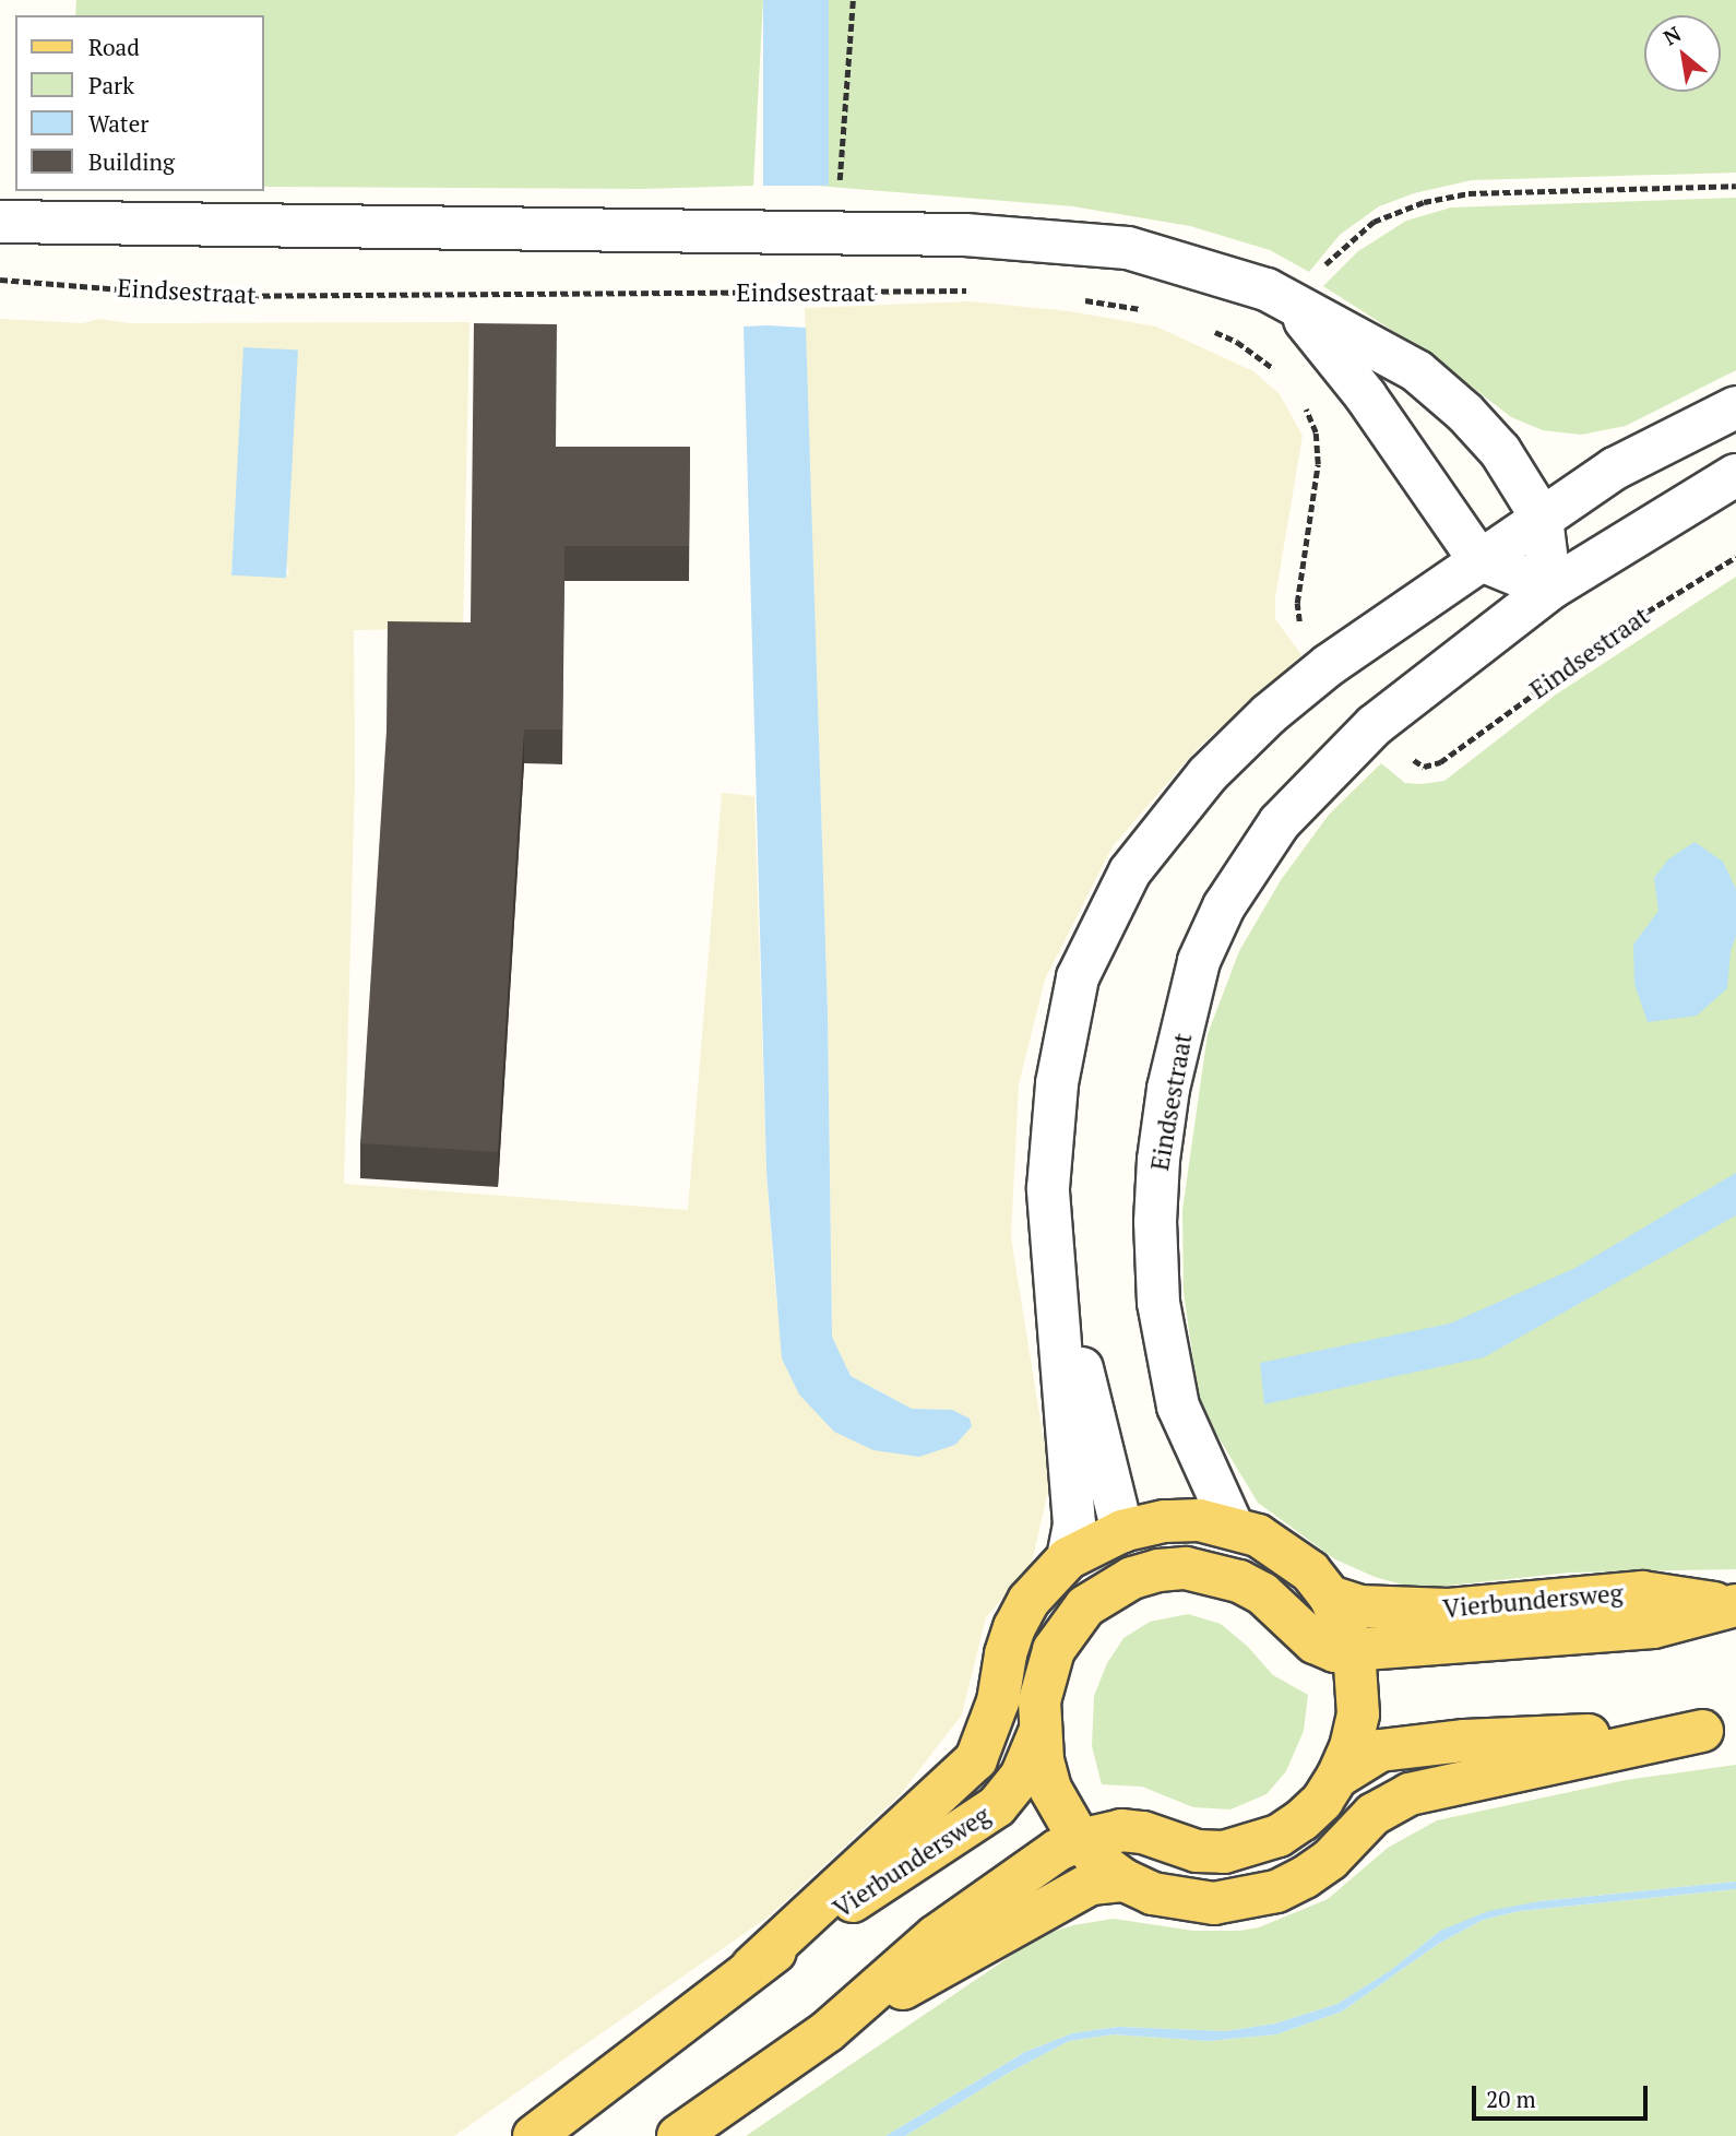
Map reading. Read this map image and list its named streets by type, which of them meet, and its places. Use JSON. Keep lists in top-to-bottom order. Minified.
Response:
{"streets":{"main road":["Vierbundersweg"],"street":["Eindsestraat"]},"legend":["Road","Park","Water","Building"],"scale_bar":"20 m","north":"top left"}
